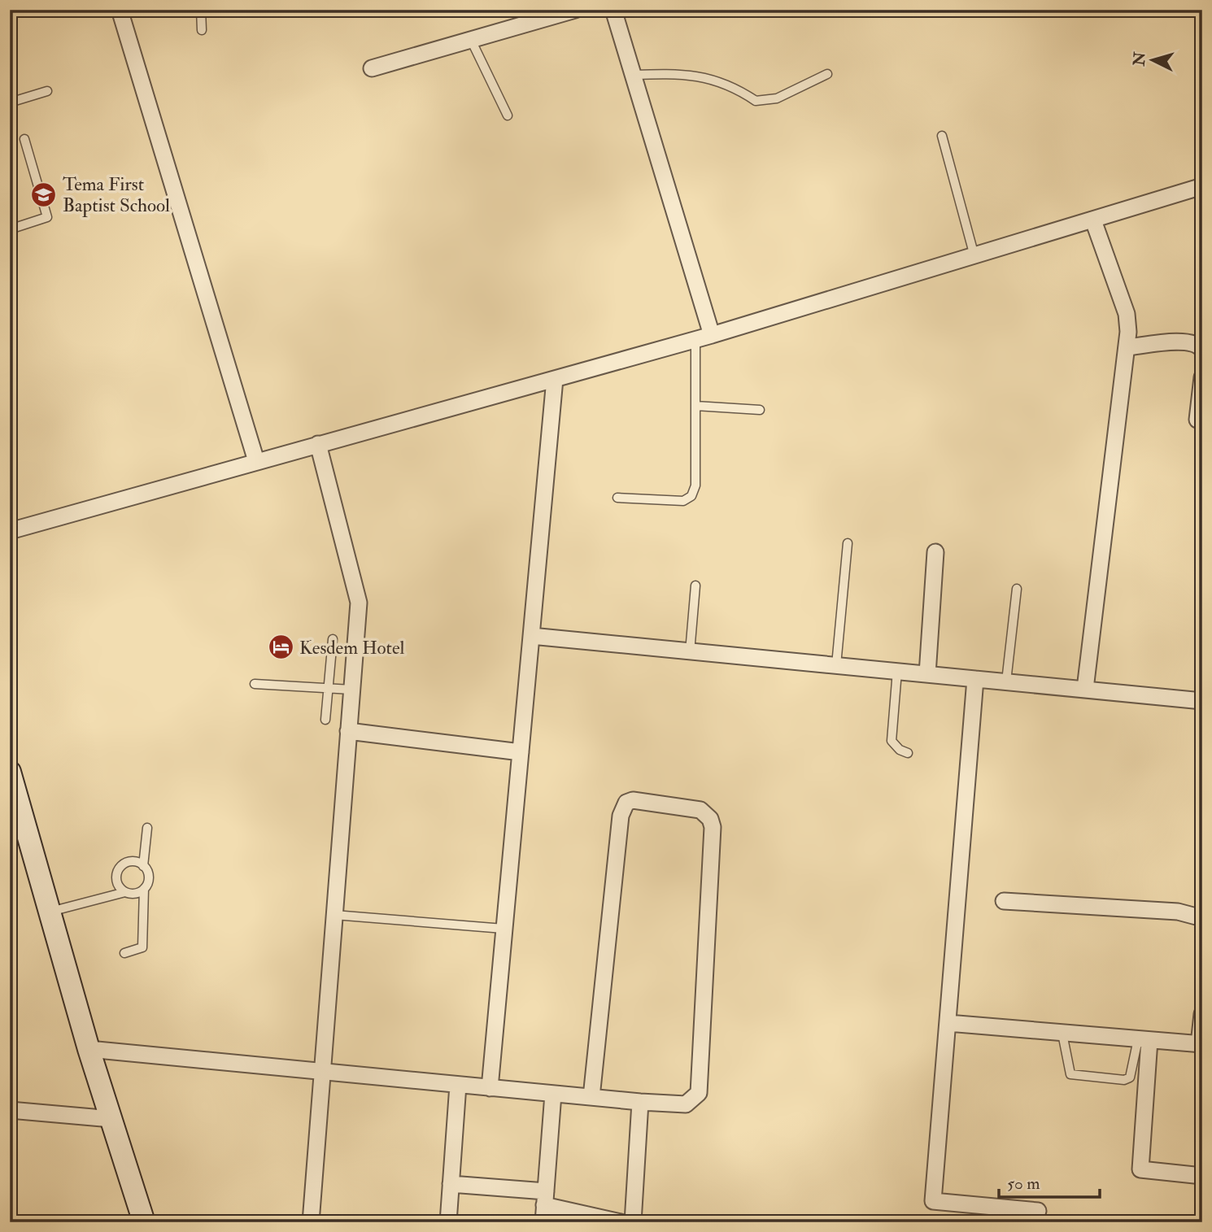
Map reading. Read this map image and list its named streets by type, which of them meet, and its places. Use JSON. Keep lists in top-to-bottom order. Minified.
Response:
{"places":{"school or university":["Tema First Baptist School"],"hotel":["Kesdem Hotel"]},"scale_bar":"50 m","north":"left"}
